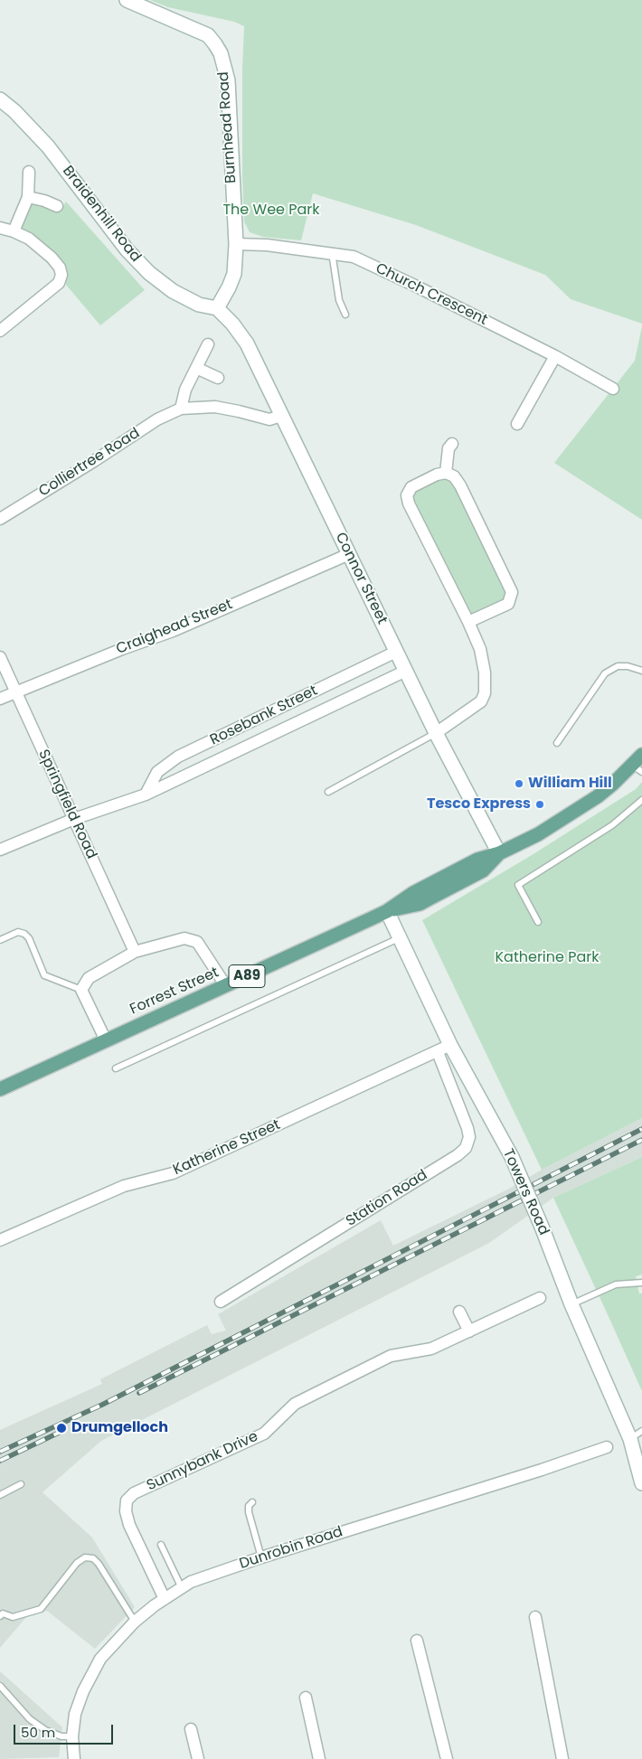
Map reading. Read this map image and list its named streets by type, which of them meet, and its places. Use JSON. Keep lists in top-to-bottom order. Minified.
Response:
{"streets":{"main road":["Burnhead Road","Braidenhill Road","Connor Street","A89","Forrest Street","Towers Road"],"street":["Church Crescent","Colliertree Road","Craighead Street","Rosebank Street","Springfield Road","Katherine Street","Station Road","Sunnybank Drive","Dunrobin Road"]},"crossings":[["Burnhead Road","Braidenhill Road"],["Burnhead Road","Church Crescent"],["Burnhead Road","Connor Street"],["Braidenhill Road","Connor Street"],["Colliertree Road","Connor Street"],["Connor Street","Craighead Street"],["Connor Street","Rosebank Street"],["Connor Street","Forrest Street"],["Craighead Street","Springfield Road"],["Rosebank Street","Springfield Road"],["Forrest Street","Towers Road"],["Katherine Street","Towers Road"],["Katherine Street","Station Road"],["Sunnybank Drive","Dunrobin Road"]],"parks":["The Wee Park","Katherine Park"],"places":["William Hill","Tesco Express","Drumgelloch"],"scale_bar":"50 m"}
